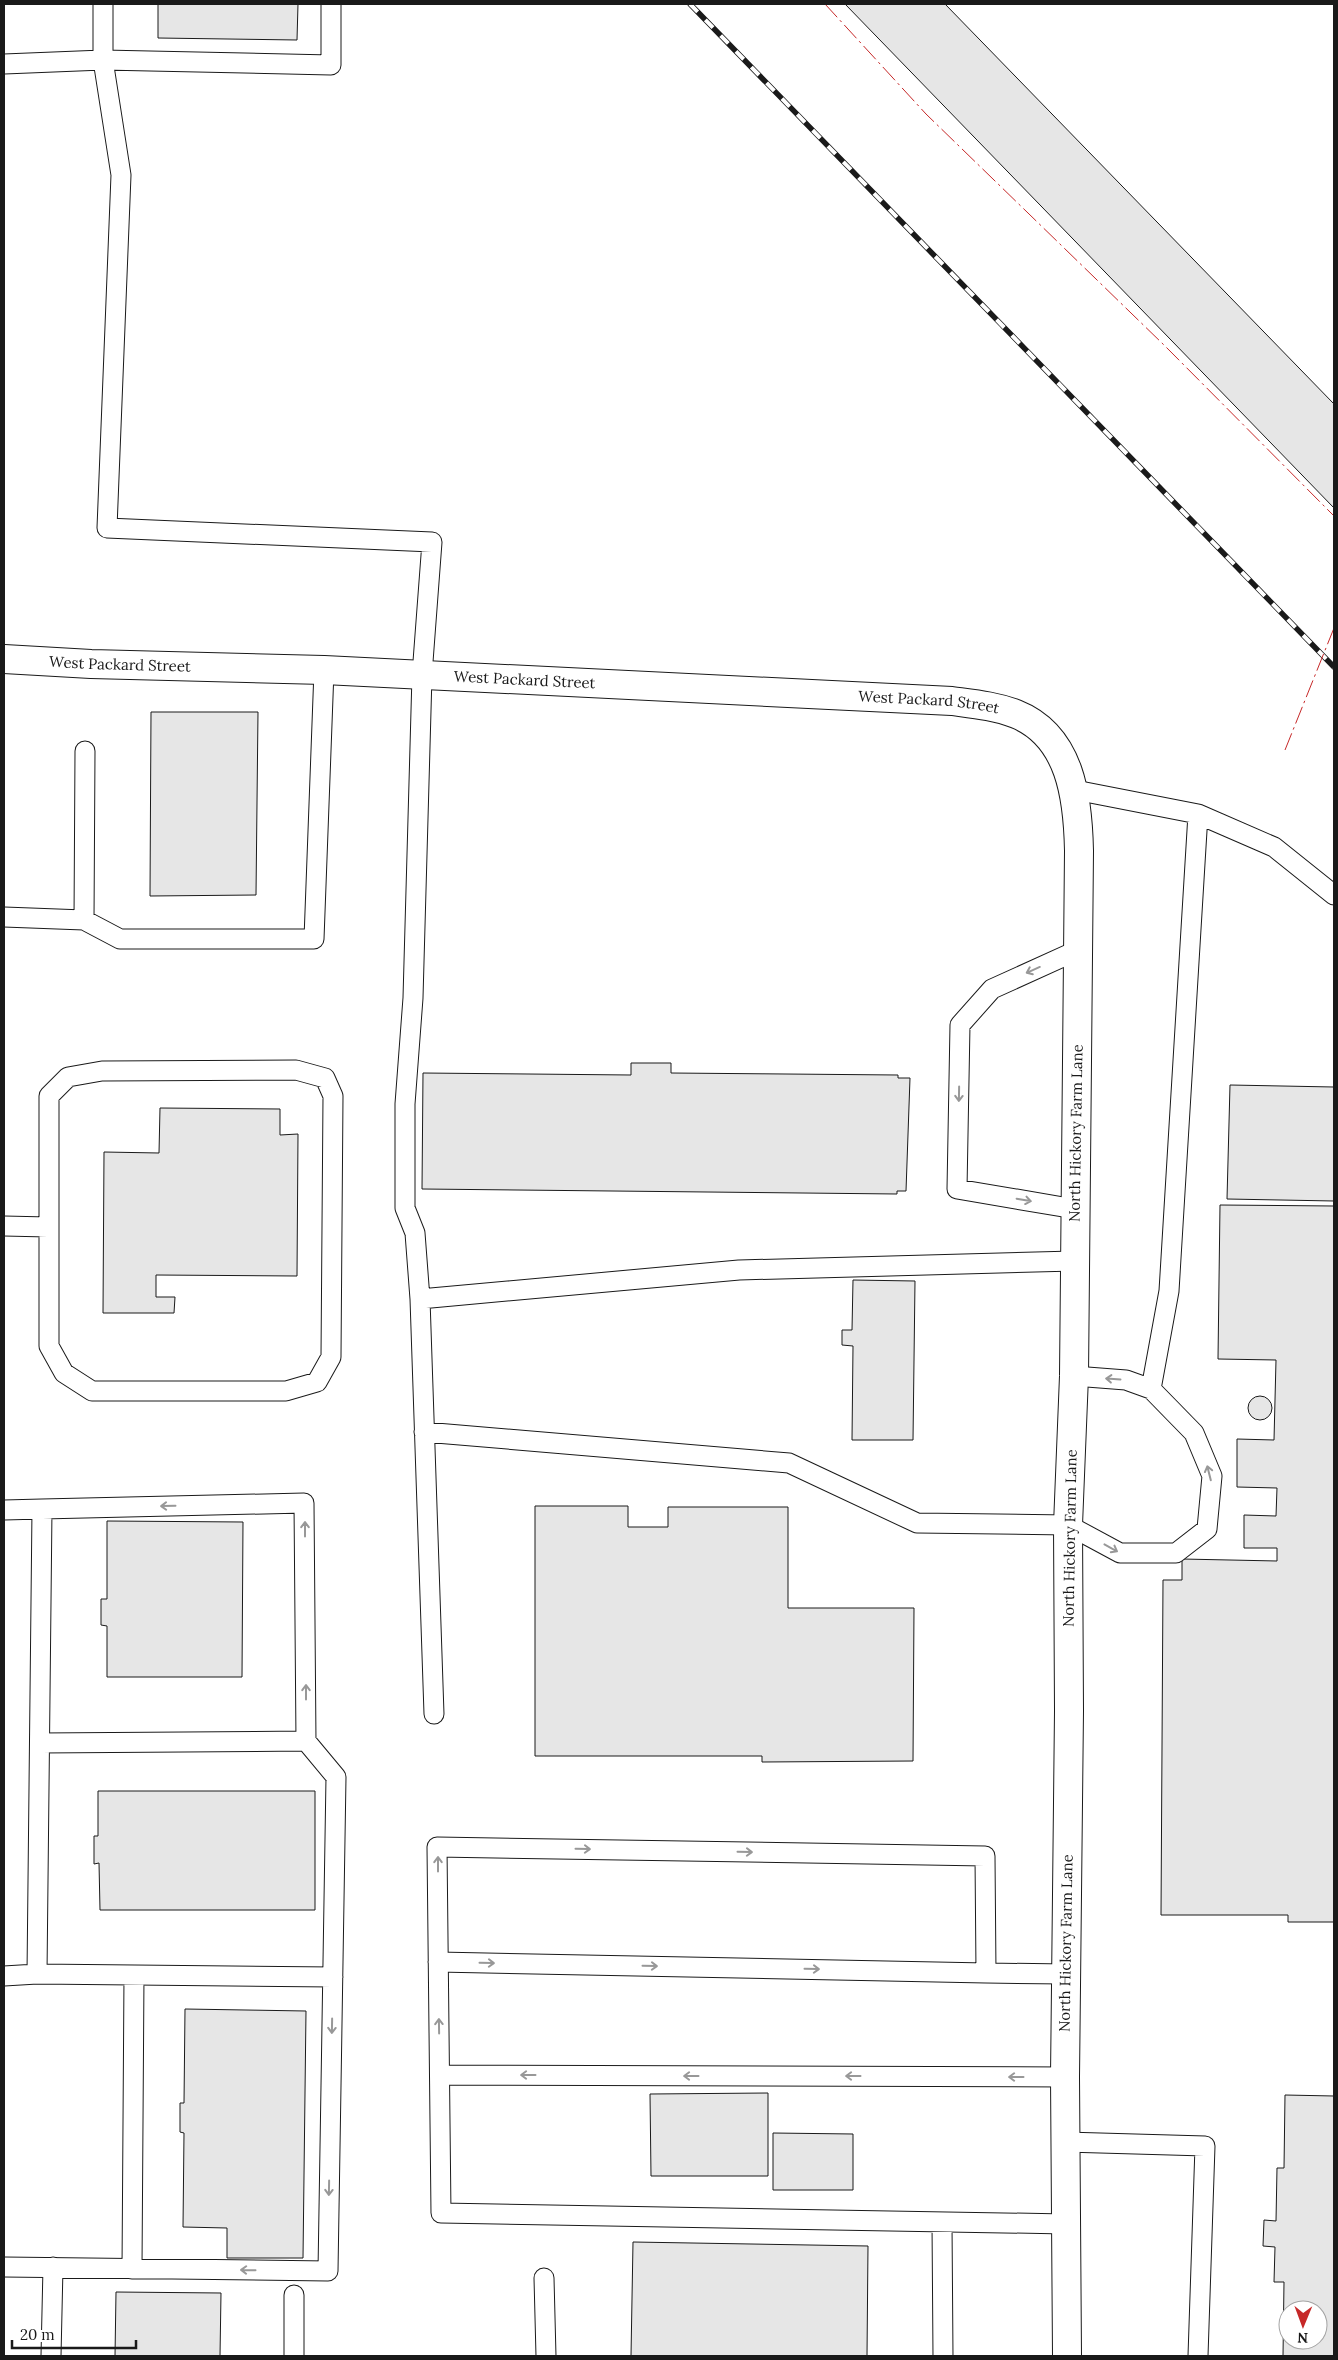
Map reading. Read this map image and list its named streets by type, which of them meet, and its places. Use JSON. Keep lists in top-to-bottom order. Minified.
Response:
{"streets":{"street":["West Packard Street","North Hickory Farm Lane"]},"crossings":[["West Packard Street","North Hickory Farm Lane"]],"scale_bar":"20 m","north":"bottom"}
